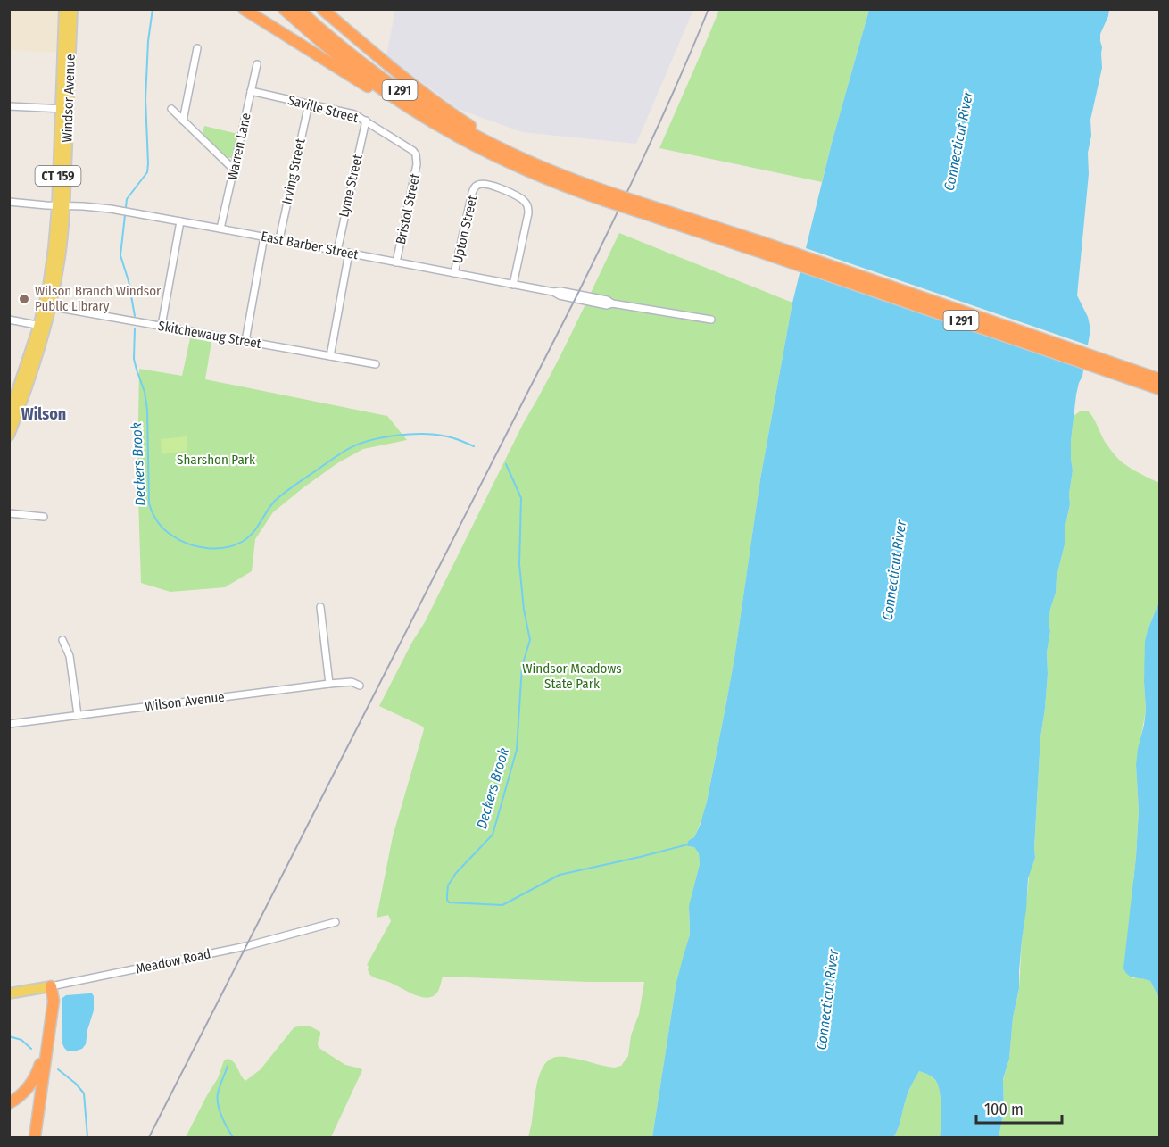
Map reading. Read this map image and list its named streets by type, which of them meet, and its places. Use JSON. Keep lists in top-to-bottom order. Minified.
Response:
{"streets":{"highway":["I 291"],"main road":["Windsor Avenue","CT 159","Meadow Road"],"street":["Saville Street","Warren Lane","Irving Street","Lyme Street","Bristol Street","Upton Street","East Barber Street","Skitchewaug Street","Wilson Avenue"]},"crossings":[["Windsor Avenue","East Barber Street"],["Windsor Avenue","Skitchewaug Street"],["Saville Street","Warren Lane"],["Saville Street","Irving Street"],["Saville Street","Lyme Street"],["Saville Street","Bristol Street"],["Warren Lane","East Barber Street"],["Irving Street","East Barber Street"],["Lyme Street","East Barber Street"],["Bristol Street","East Barber Street"],["Upton Street","East Barber Street"]],"districts":["Wilson"],"water":["Connecticut River","Deckers Brook"],"parks":["Sharshon Park","Windsor Meadows State Park"],"places":["Wilson Branch Windsor Public Library"],"scale_bar":"100 m"}
